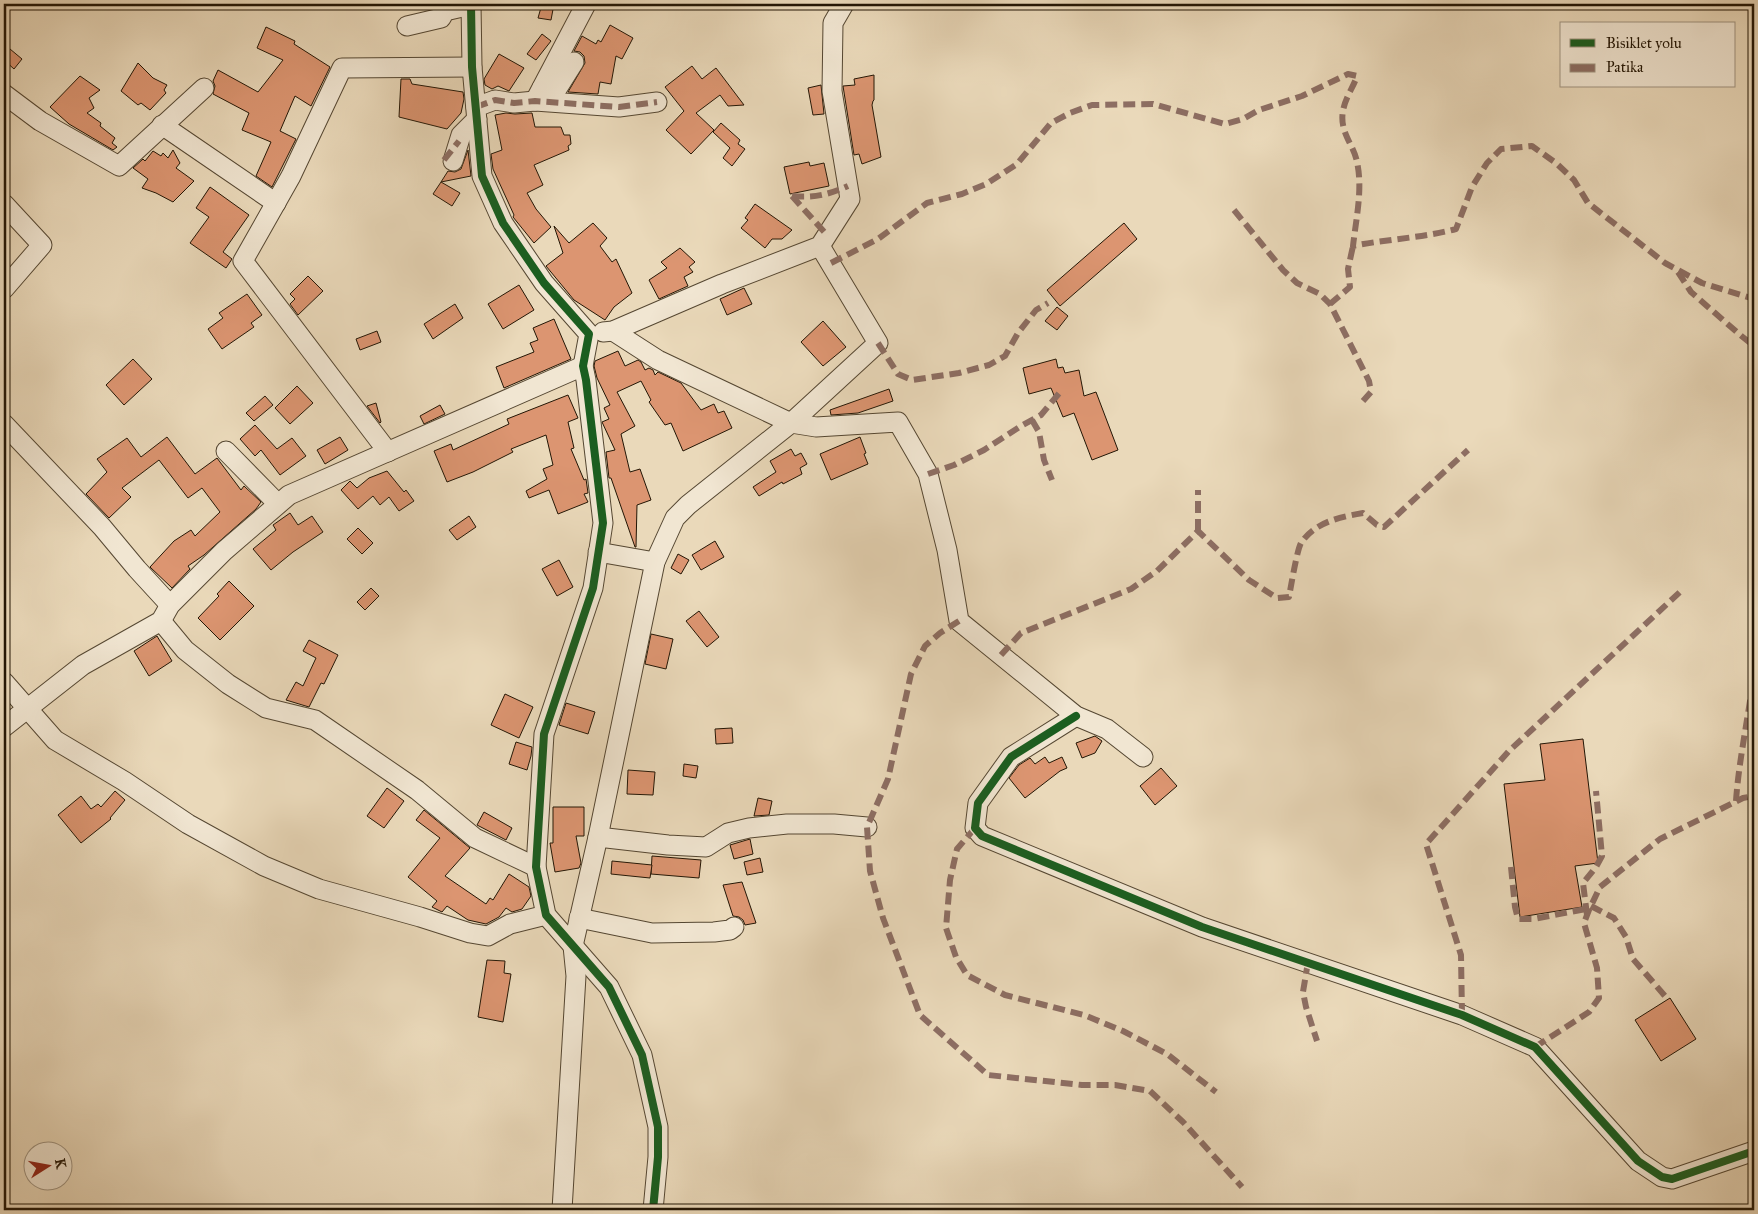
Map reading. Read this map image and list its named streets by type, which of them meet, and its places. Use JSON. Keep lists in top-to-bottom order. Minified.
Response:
{"legend":["Bisiklet yolu","Patika"],"north":"right"}
